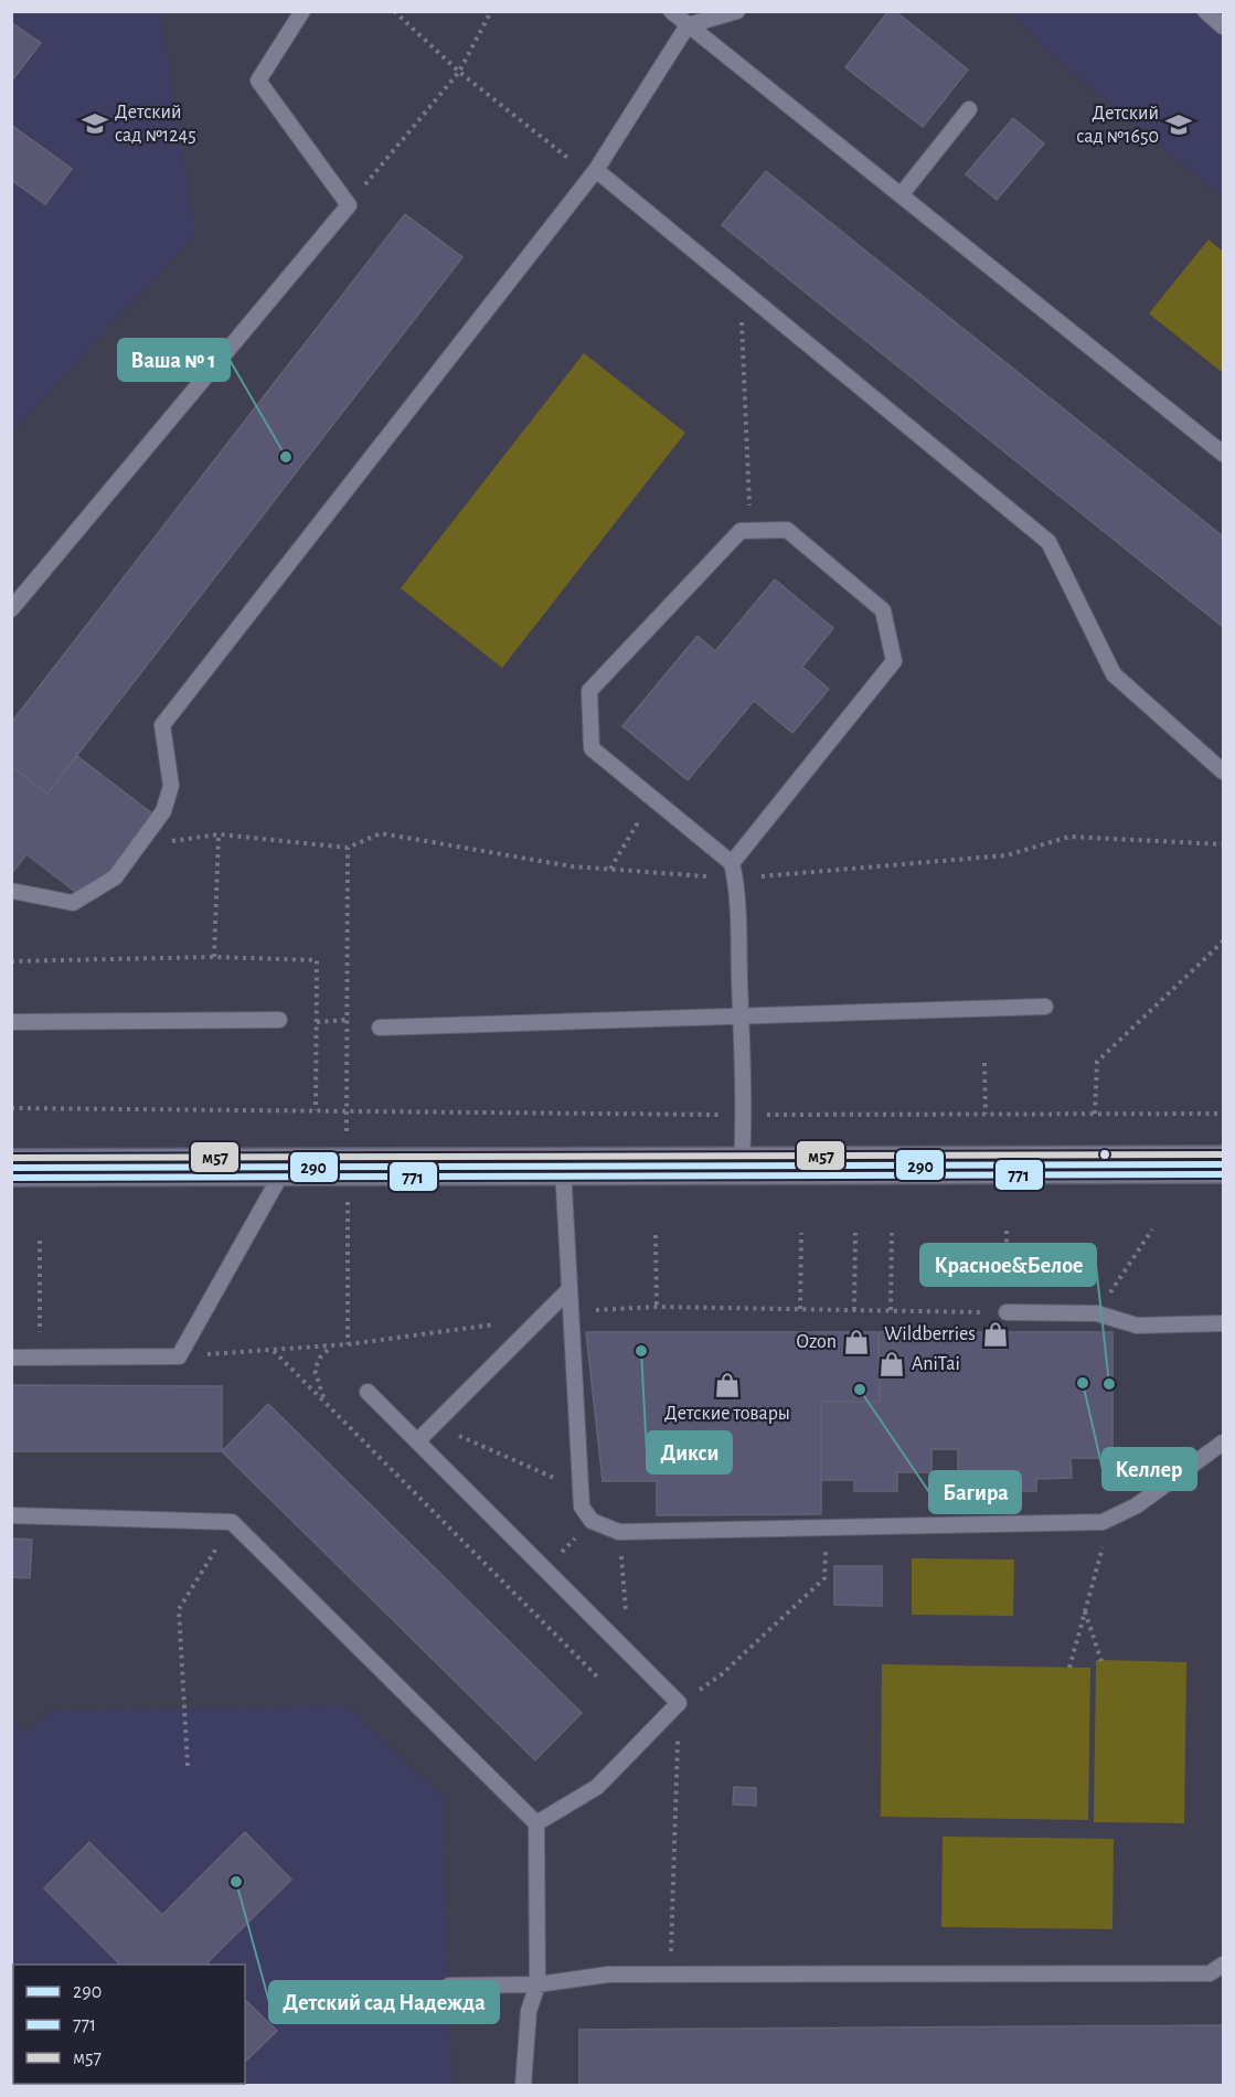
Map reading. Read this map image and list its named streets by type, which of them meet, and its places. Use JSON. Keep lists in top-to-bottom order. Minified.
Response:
{"places":{"school or university":["Детский сад №1245","Детский сад №1650"],"other":["Ваша № 1","Дикси","Келлер","Красное&Белое","Багира","Детский сад Надежда"],"shop":["Wildberries","Ozon","AniTai","Детские товары"]},"lines":["transit line м57","transit line 290","transit line 771"],"legend":["290","771","м57"]}
